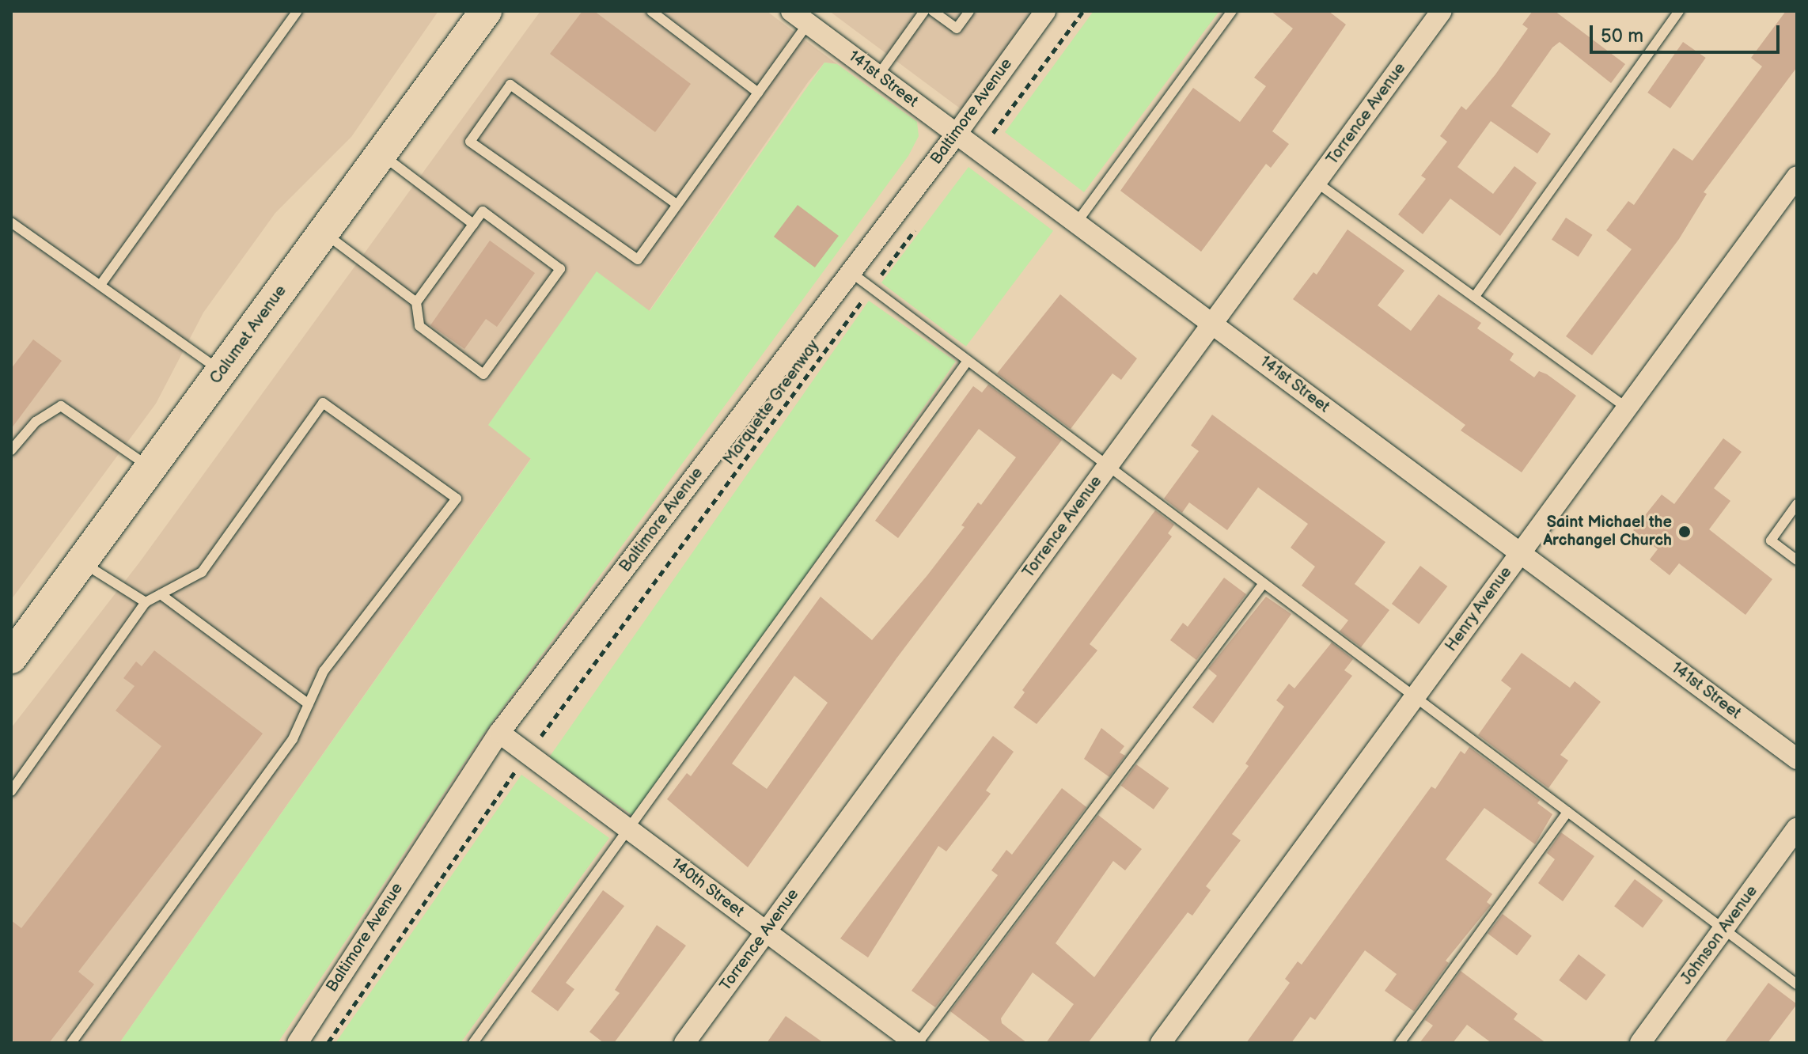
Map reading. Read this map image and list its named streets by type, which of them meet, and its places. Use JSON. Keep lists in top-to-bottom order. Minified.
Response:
{"streets":{"main road":["Calumet Avenue"],"street":["141st Street","Baltimore Avenue","Torrence Avenue","Henry Avenue","140th Street","Johnson Avenue"],"path":["Marquette Greenway"]},"crossings":[["141st Street","Baltimore Avenue"],["141st Street","Torrence Avenue"],["141st Street","Henry Avenue"],["Baltimore Avenue","140th Street"],["Torrence Avenue","140th Street"]],"places":["Saint Michael the Archangel Church"],"scale_bar":"50 m"}
